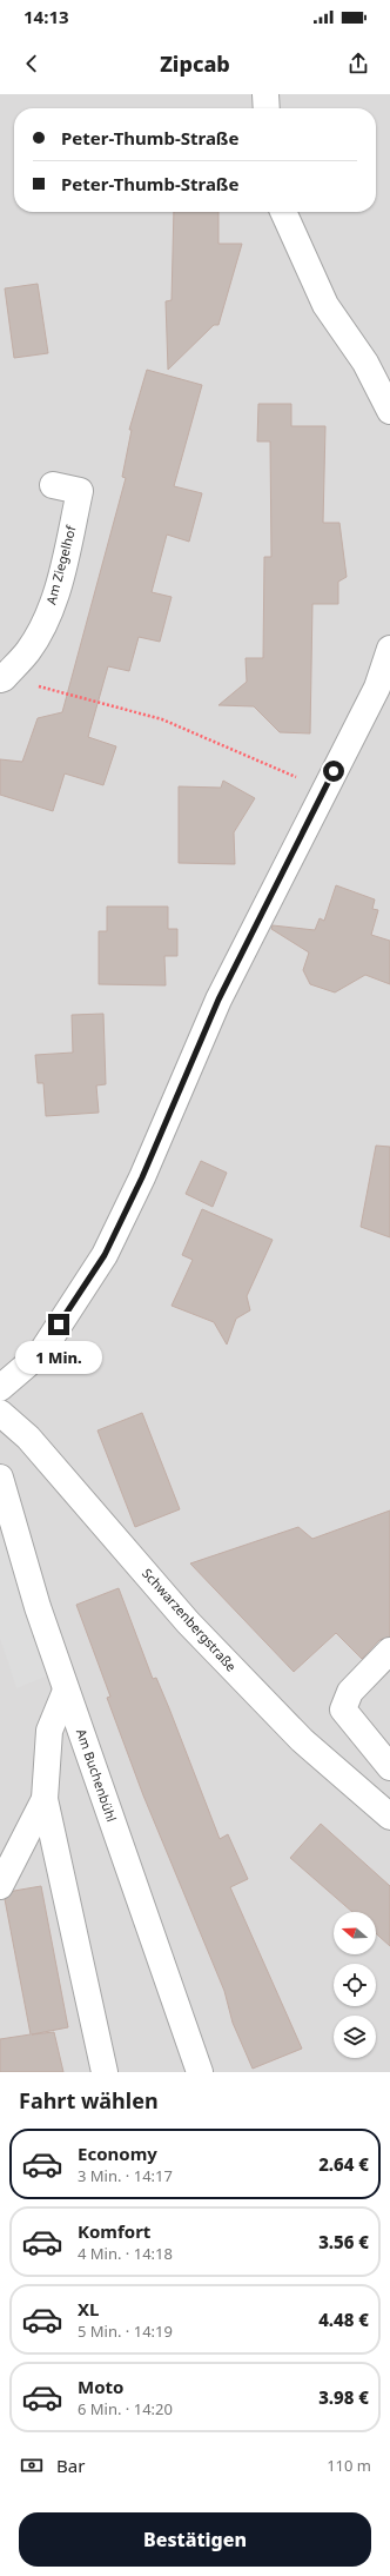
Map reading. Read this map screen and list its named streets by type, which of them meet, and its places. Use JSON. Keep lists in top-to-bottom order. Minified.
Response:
{"streets":{"street":["Am Ziegelhof","Schwarzenbergstraße","Am Buchenbühl"]},"north":"left","page":{"status":"14:13","header":"Zipcab","banner":["Peter-Thumb-Straße","Peter-Thumb-Straße"],"bubble":"1 Min.","heading":"Fahrt wählen","list":[{"name":"Economy","note":"3 Min. · 14:17","value":"2.64 €"},{"name":"Komfort","note":"4 Min. · 14:18","value":"3.56 €"},{"name":"XL","note":"5 Min. · 14:19","value":"4.48 €"},{"name":"Moto","note":"6 Min. · 14:20","value":"3.98 €"}],"pay":["Bar","110 m"],"buttons":"Bestätigen"}}
